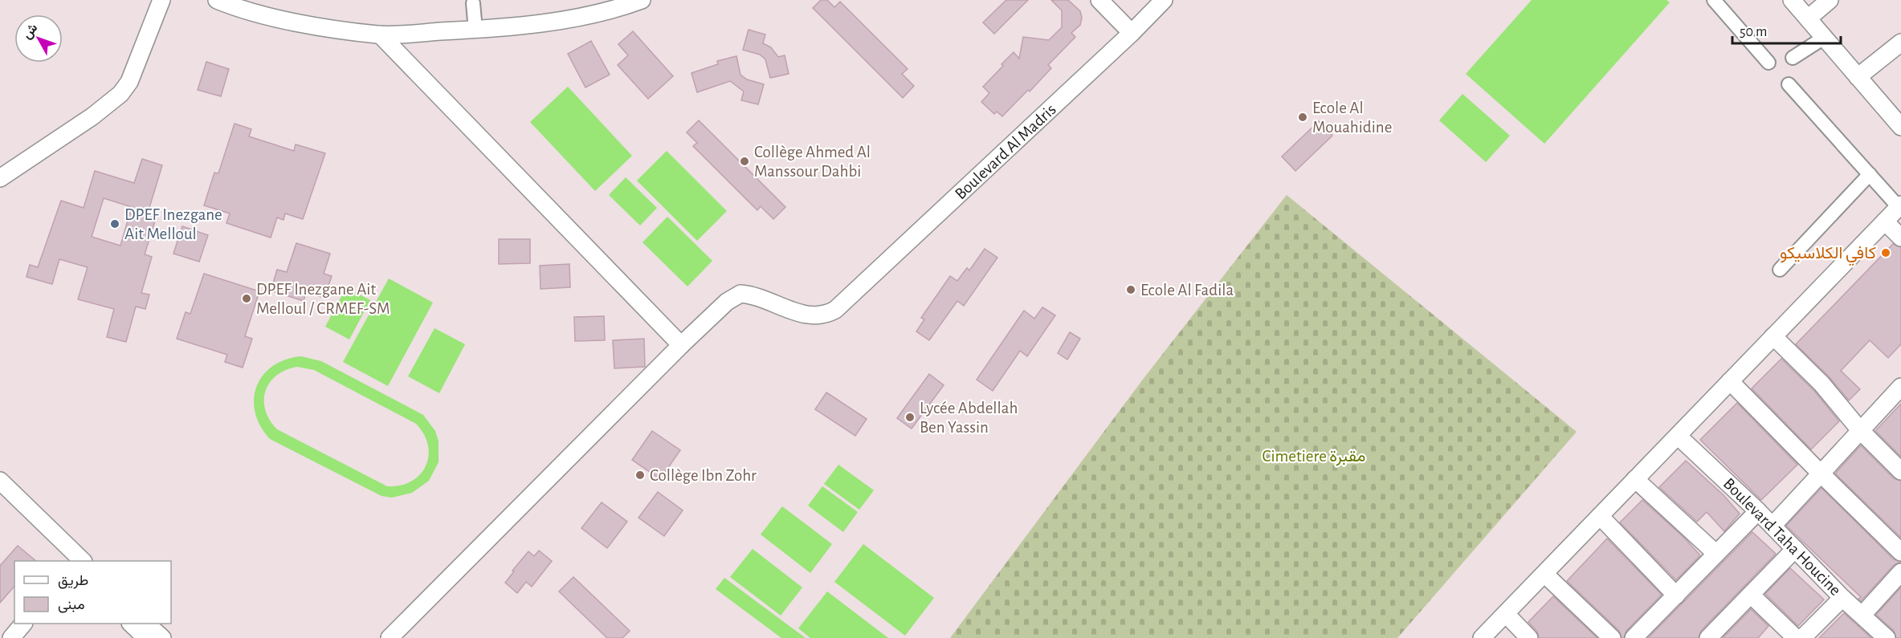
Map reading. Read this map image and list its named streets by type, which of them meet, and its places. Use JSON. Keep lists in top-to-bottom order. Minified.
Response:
{"streets":{"street":["Boulevard Al Madris","Boulevard Taha Houcine"]},"parks":["Cimetiere مقبرة"],"places":["Ecole Al Mouahidine","Collège Ahmed Al Manssour Dahbi","DPEF Inezgane Ait Melloul","كافي الكلاسيكو","Ecole Al Fadila","DPEF Inezgane Ait Melloul / CRMEF-SM","Lycée Abdellah Ben Yassin","Collège Ibn Zohr"],"legend":["طريق","مبنى"],"scale_bar":"50 m","north":"top left"}
